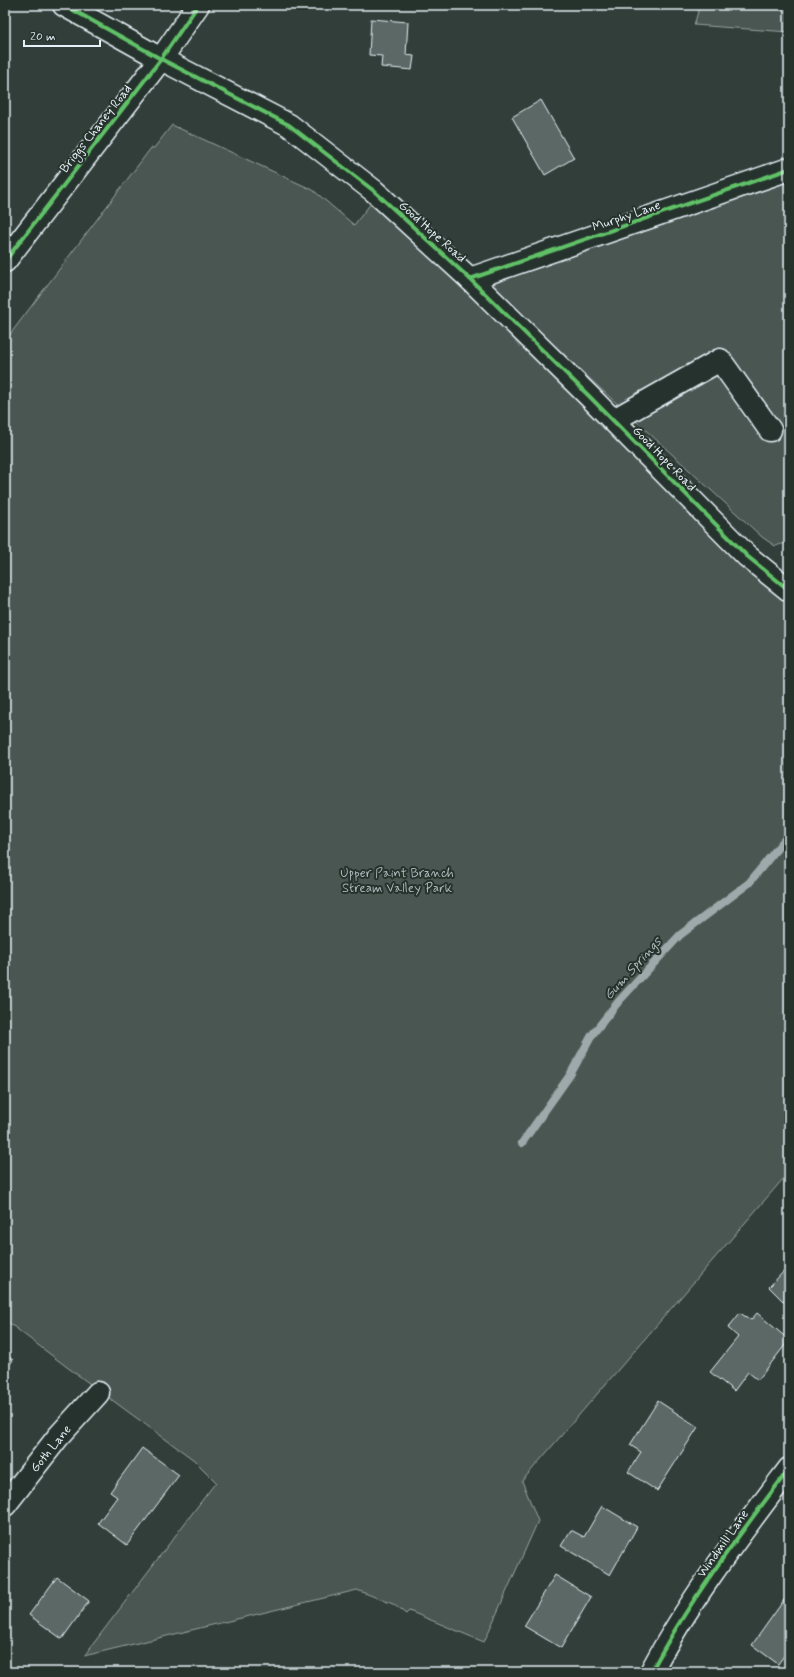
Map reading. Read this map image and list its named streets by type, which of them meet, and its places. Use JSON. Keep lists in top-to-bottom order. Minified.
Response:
{"streets":{"street":["Briggs Chaney Road","Murphy Lane","Good Hope Road","Goth Lane","Windmill Lane"]},"crossings":[["Briggs Chaney Road","Good Hope Road"],["Murphy Lane","Good Hope Road"]],"water":["Gum Springs"],"parks":["Upper Paint Branch Stream Valley Park"],"scale_bar":"20 m"}
